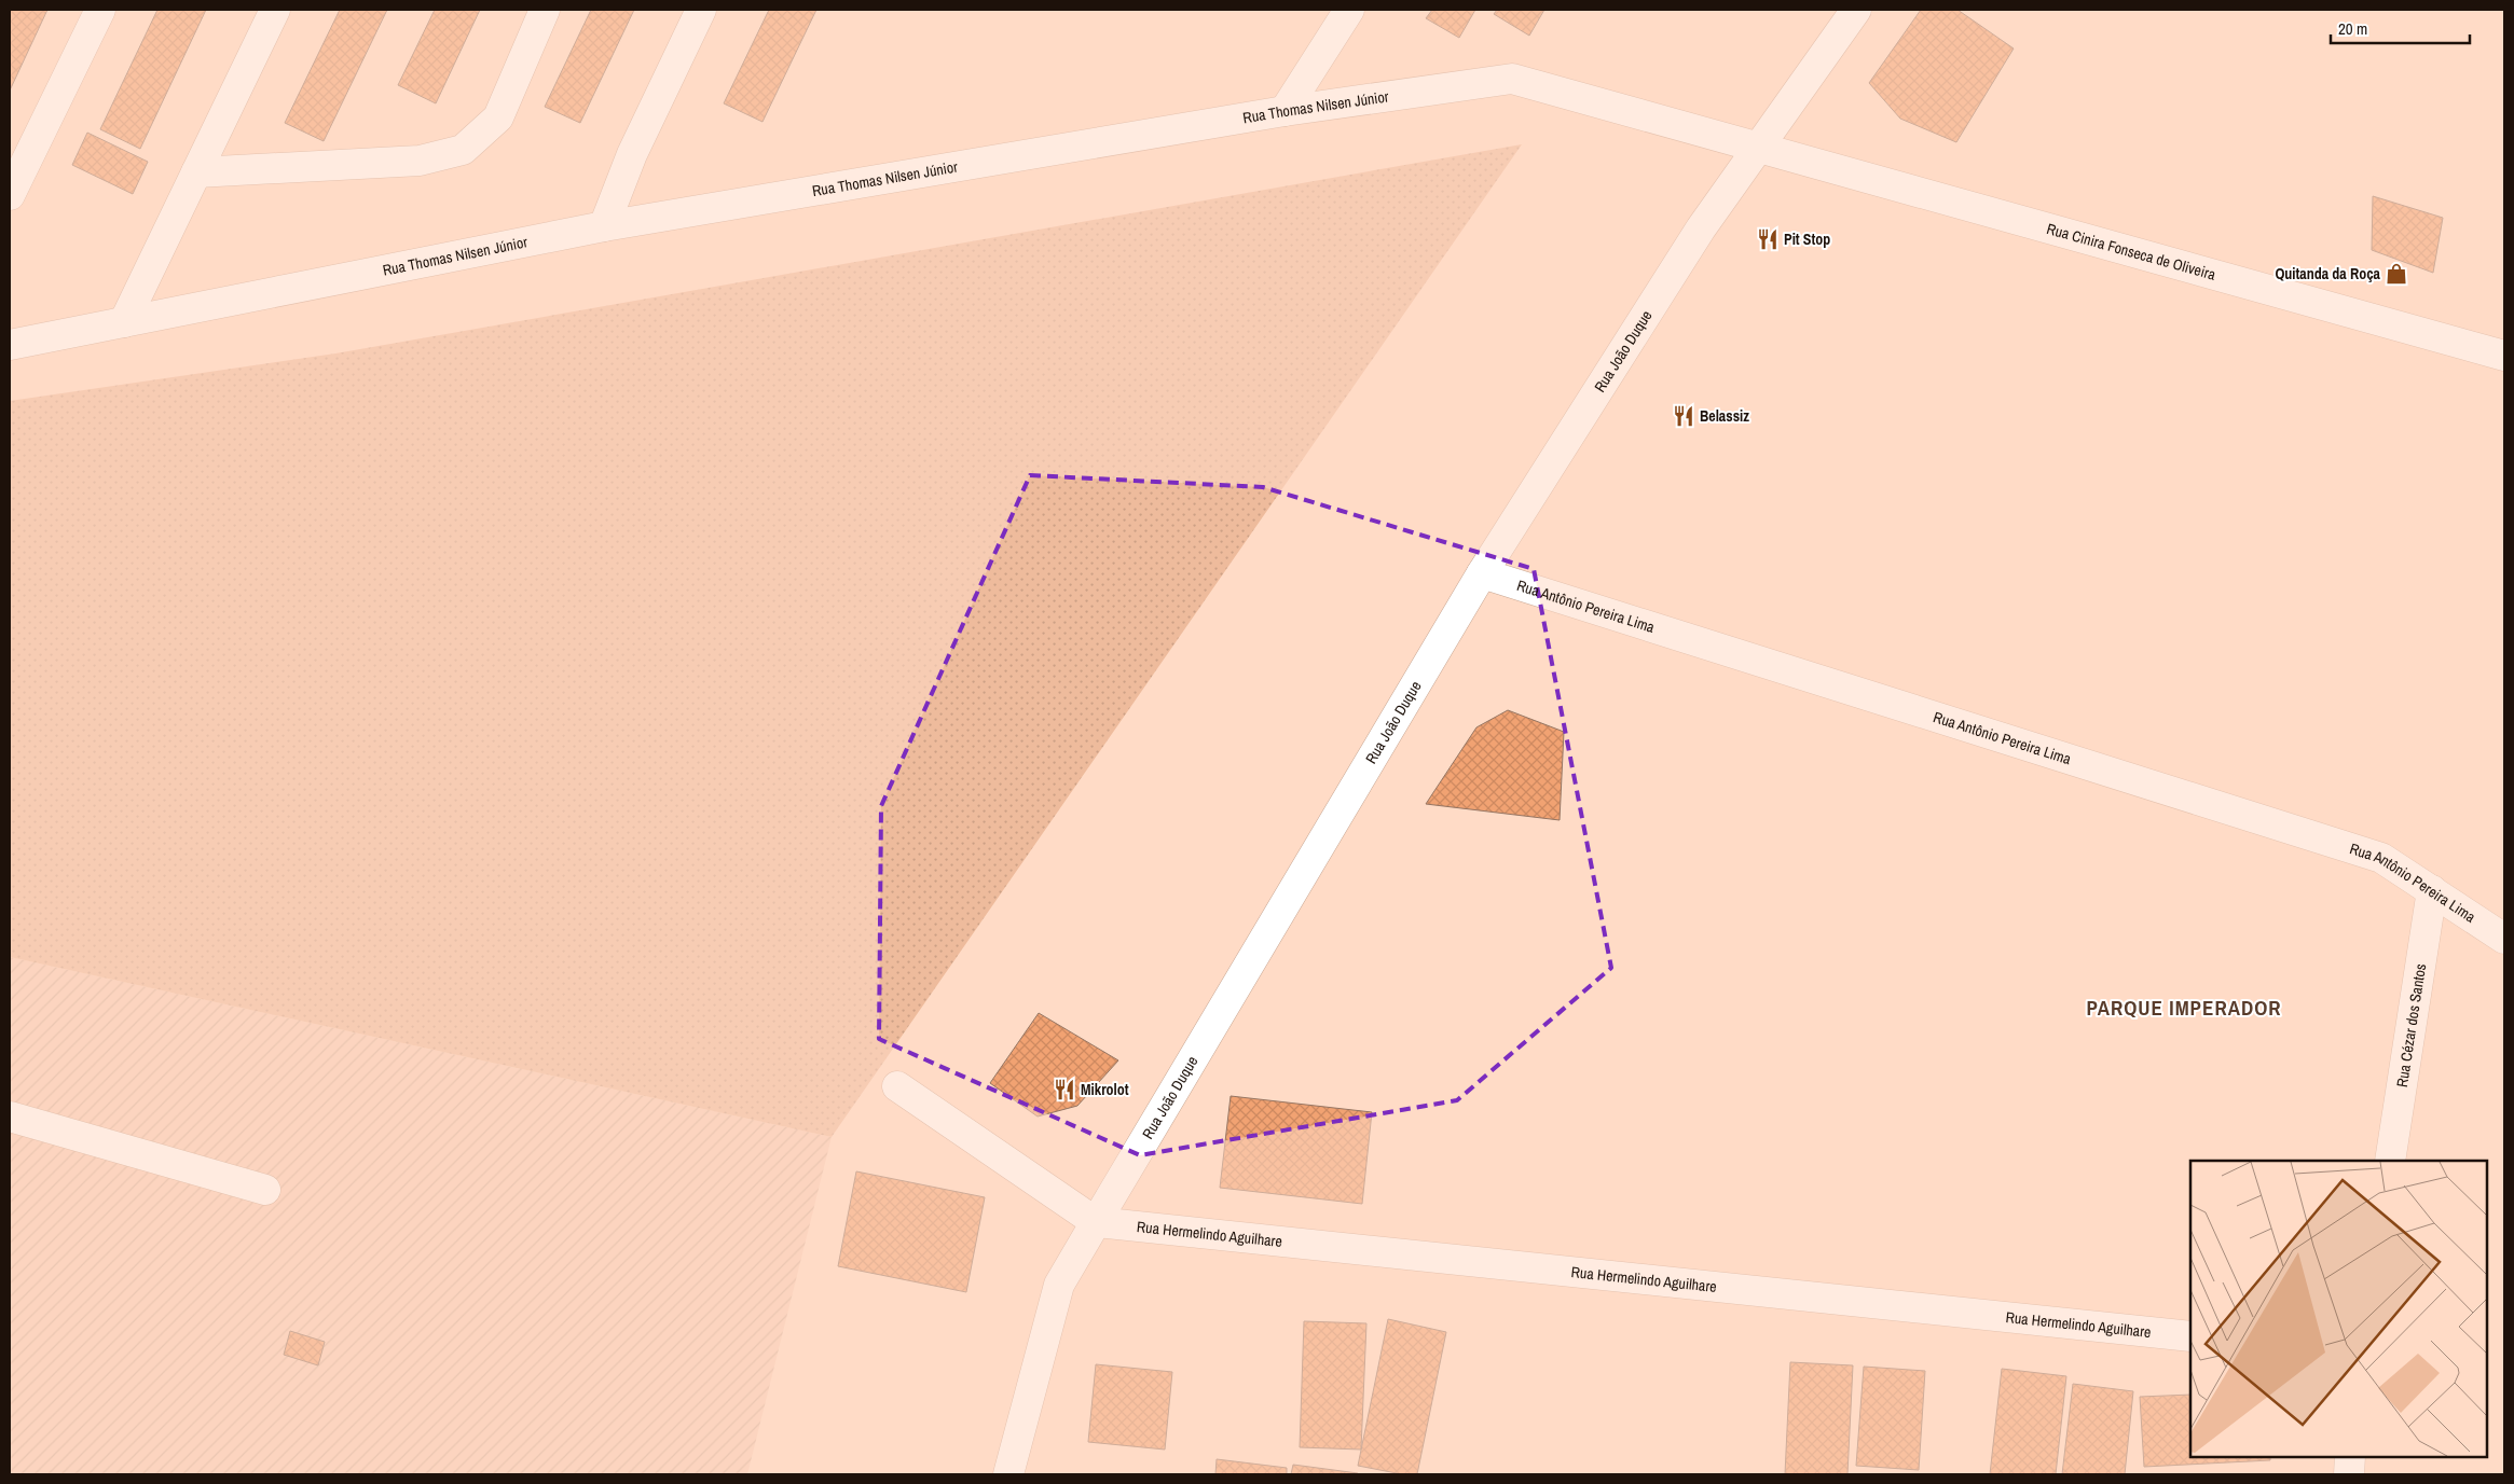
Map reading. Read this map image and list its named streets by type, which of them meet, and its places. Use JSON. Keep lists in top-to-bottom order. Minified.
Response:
{"streets":{"street":["Rua Thomas Nilsen Júnior","Rua Cinira Fonseca de Oliveira","Rua João Duque","Rua Antônio Pereira Lima","Rua Cézar dos Santos","Rua Hermelindo Aguilhare"]},"crossings":[["Rua Thomas Nilsen Júnior","Rua Cinira Fonseca de Oliveira"],["Rua Thomas Nilsen Júnior","Rua João Duque"],["Rua Cinira Fonseca de Oliveira","Rua João Duque"],["Rua João Duque","Rua Antônio Pereira Lima"],["Rua João Duque","Rua Hermelindo Aguilhare"],["Rua Antônio Pereira Lima","Rua Cézar dos Santos"]],"districts":["PARQUE IMPERADOR"],"places":{"restaurant":["Pit Stop","Belassiz","Mikrolot"],"shop":["Quitanda da Roça"]},"scale_bar":"20 m"}
